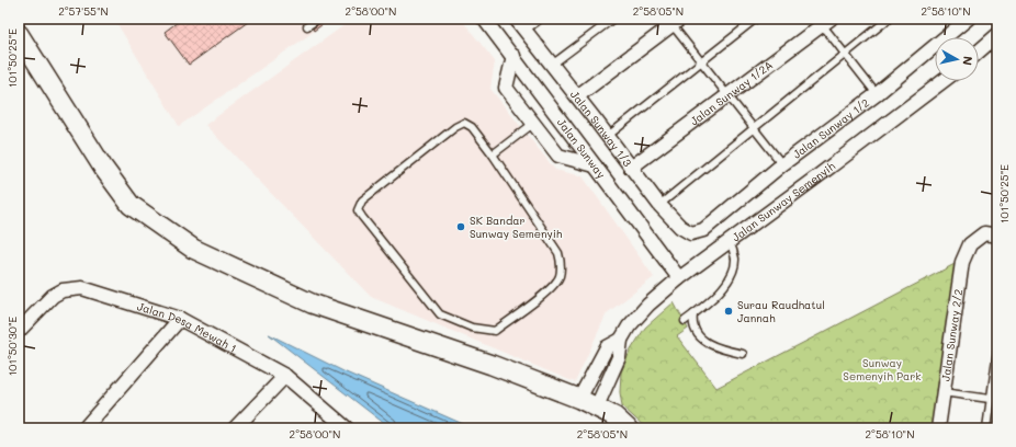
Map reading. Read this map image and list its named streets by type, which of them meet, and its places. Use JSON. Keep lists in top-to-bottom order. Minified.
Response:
{"streets":{"street":["Jalan Sunway 1/2A","Jalan Sunway 1/3","Jalan Sunway 1/2","Jalan Sunway","Jalan Sunway Semenyih","Jalan Desa Mewah 1","Jalan Sunway 2/2"]},"crossings":[["Jalan Sunway 1/2A","Jalan Sunway 1/3"],["Jalan Sunway 1/3","Jalan Sunway 1/2"],["Jalan Sunway","Jalan Sunway Semenyih"]],"parks":["Sunway Semenyih Park"],"places":["SK Bandar Sunway Semenyih","Surau Raudhatul Jannah"],"north":"right","coordinates":["2°57'55\"N","2°58'00\"N","2°58'05\"N","2°58'10\"N","101°50'25\"E","101°50'30\"E"]}
